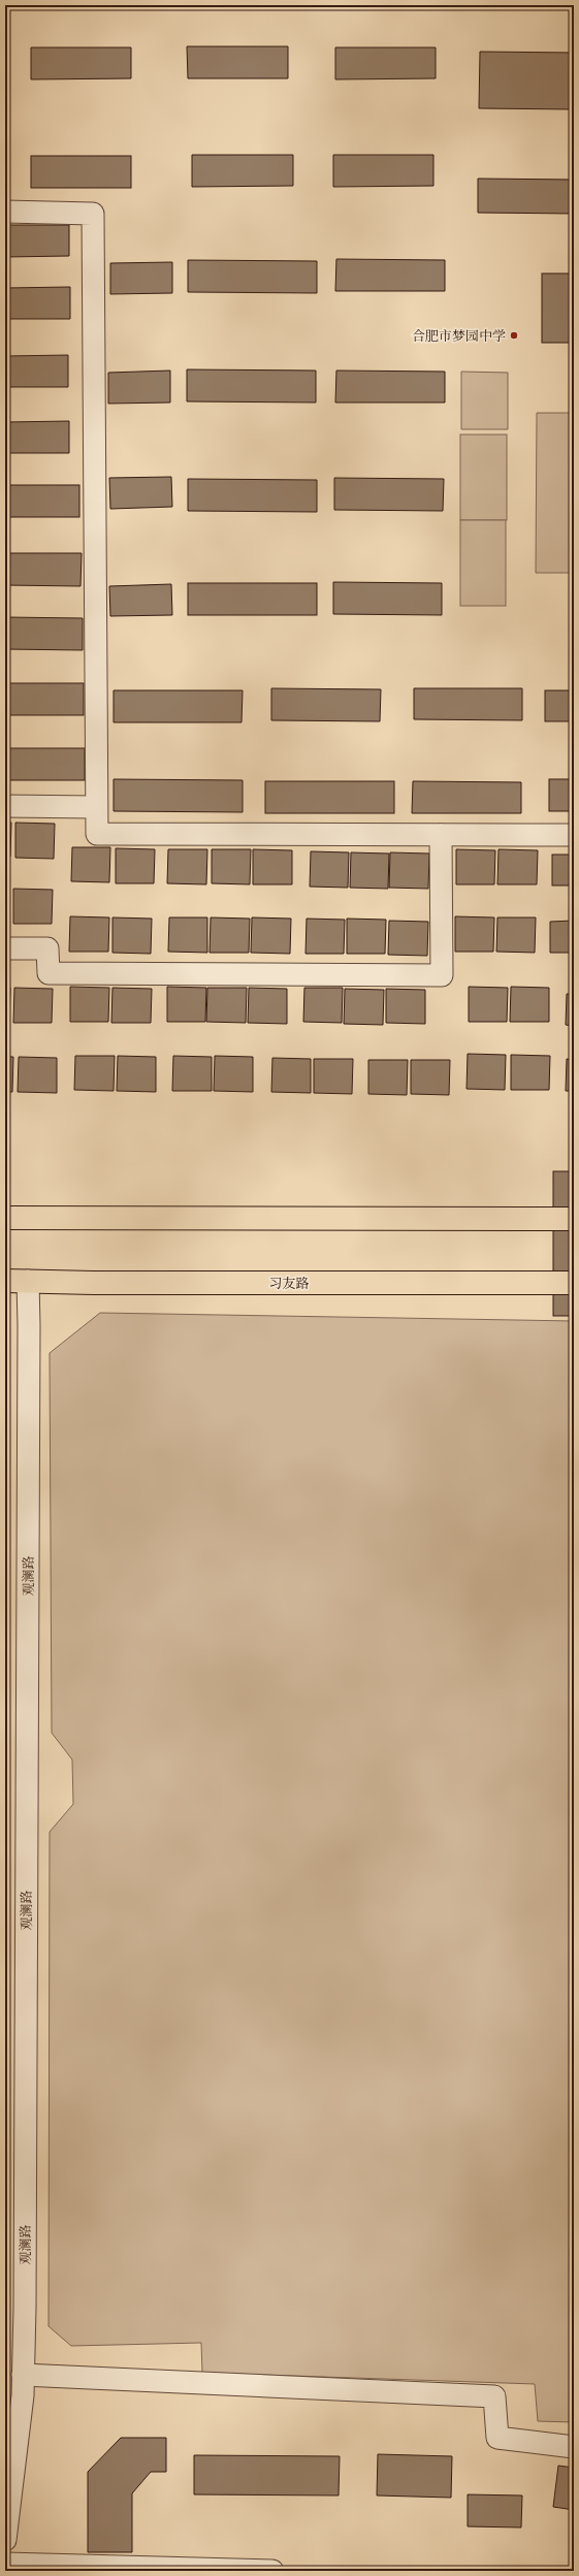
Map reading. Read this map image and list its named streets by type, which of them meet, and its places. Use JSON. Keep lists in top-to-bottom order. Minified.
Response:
{"streets":{"main road":["习友路"],"street":["观澜路"]},"crossings":[["习友路","观澜路"]],"places":["合肥市梦园中学"]}
